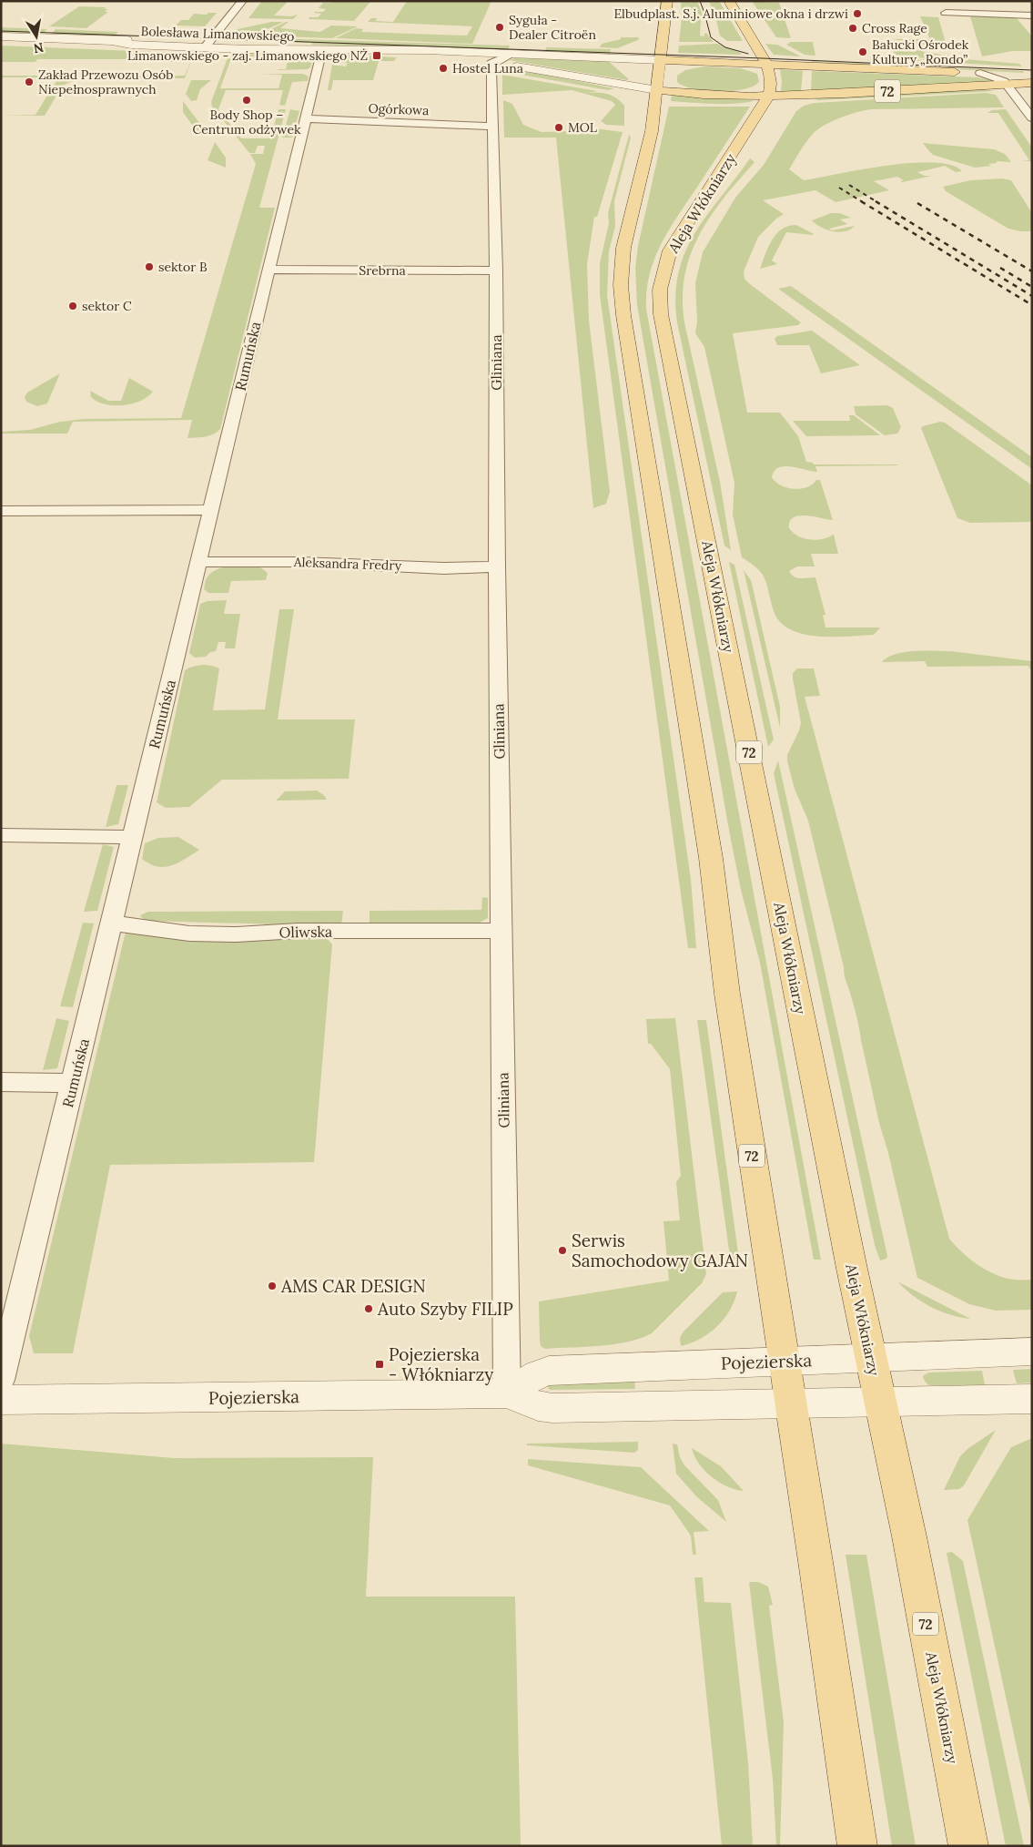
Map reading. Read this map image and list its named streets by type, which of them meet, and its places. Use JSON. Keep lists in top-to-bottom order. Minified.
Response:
{"streets":{"main road":["72","Aleja Włókniarzy"],"street":["Bolesława Limanowskiego","Ogórkowa","Srebrna","Rumuńska","Gliniana","Aleksandra Fredry","Oliwska","Pojezierska"]},"crossings":[["Bolesława Limanowskiego","72"],["Bolesława Limanowskiego","Rumuńska"],["Bolesława Limanowskiego","Gliniana"],["72","Aleja Włókniarzy"],["72","Pojezierska"],["Ogórkowa","Rumuńska"],["Ogórkowa","Gliniana"],["Aleja Włókniarzy","Pojezierska"],["Srebrna","Rumuńska"],["Srebrna","Gliniana"],["Rumuńska","Aleksandra Fredry"],["Rumuńska","Oliwska"],["Gliniana","Aleksandra Fredry"],["Gliniana","Oliwska"],["Gliniana","Pojezierska"]],"places":{"other":["Elbudplast. S.j. Aluminiowe okna i drzwi","Syguła - Dealer Citroën","Cross Rage","Bałucki Ośrodek Kultury „Rondo”","Hostel Luna","Zakład Przewozu Osób Niepełnosprawnych","Body Shop – Centrum odżywek","MOL","sektor B","sektor C","Serwis Samochodowy GAJAN","AMS CAR DESIGN","Auto Szyby FILIP"],"transit":["Limanowskiego - zaj. Limanowskiego NŻ","Pojezierska - Włókniarzy"]},"north":"bottom"}
